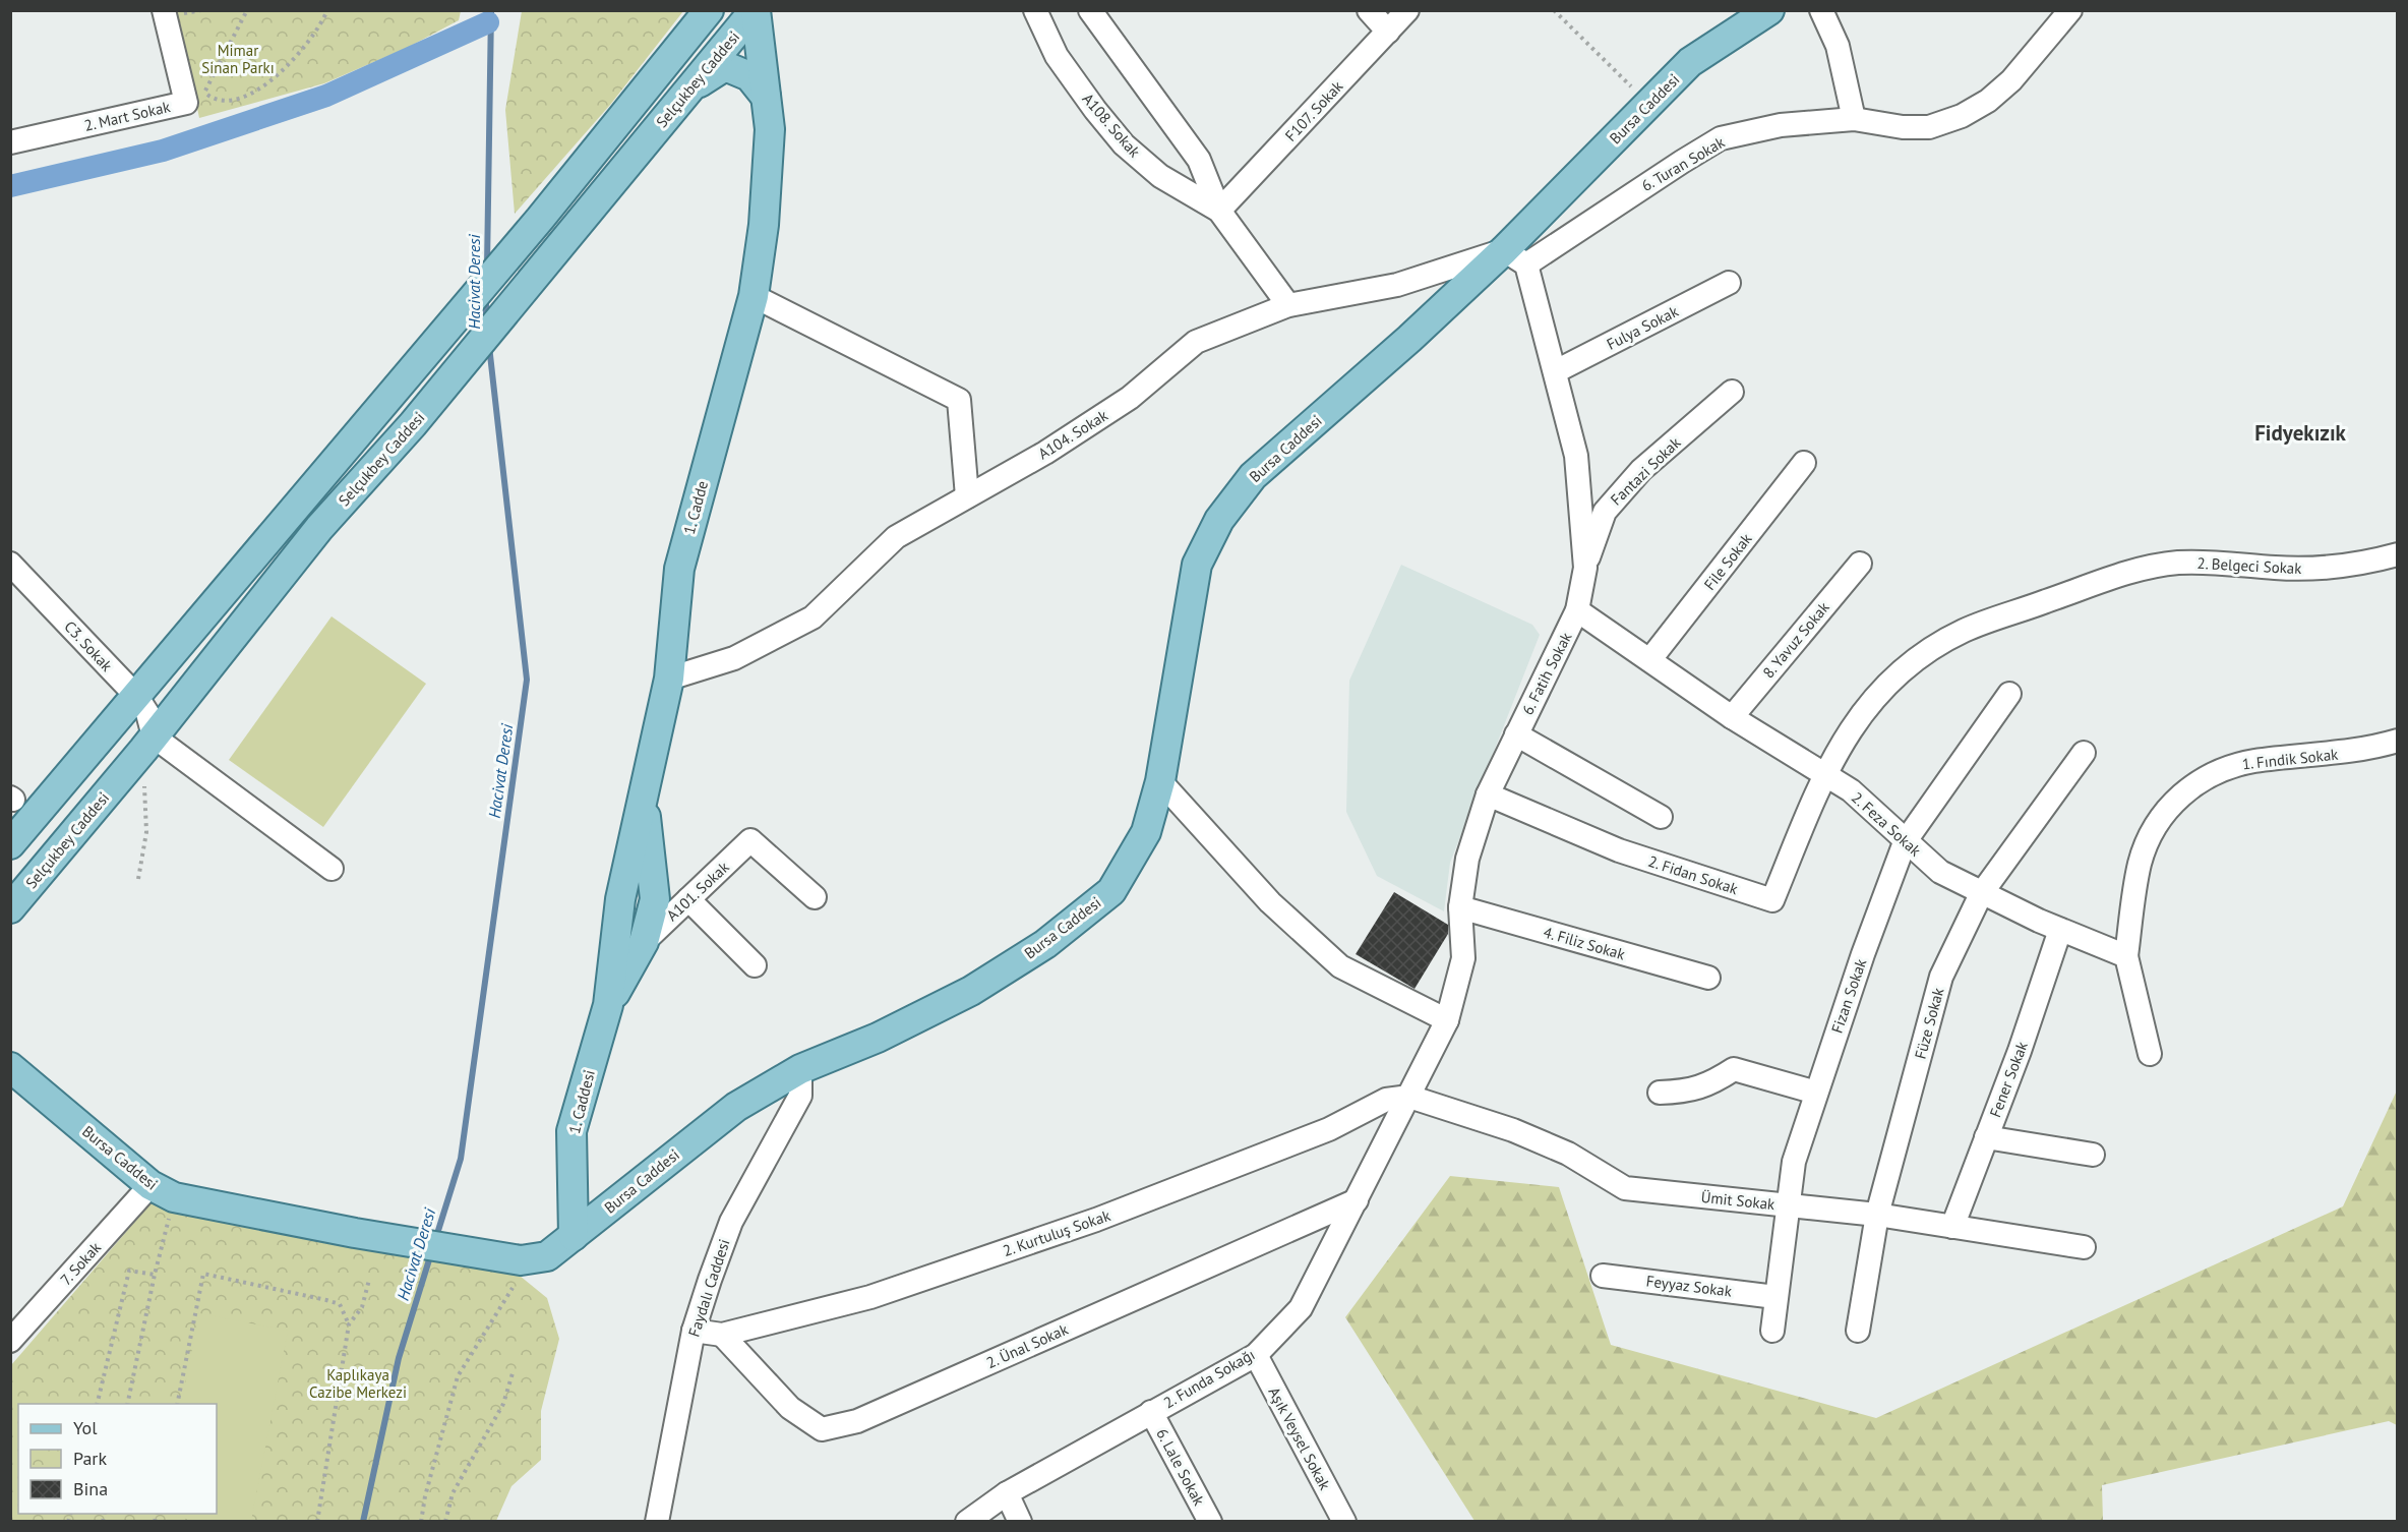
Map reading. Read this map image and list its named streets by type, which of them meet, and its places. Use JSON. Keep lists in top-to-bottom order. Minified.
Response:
{"streets":{"main road":["Selçukbey Caddesi","Bursa Caddesi","1. Cadde","1. Caddesi"],"street":["F107. Sokak","2. Mart Sokak","A108. Sokak","6. Turan Sokak","Fulya Sokak","A104. Sokak","Fantazi Sokak","File Sokak","2. Belgeci Sokak","8. Yavuz Sokak","C3. Sokak","6. Fatih Sokak","1. Fındik Sokak","2. Feza Sokak","2. Fidan Sokak","A101. Sokak","4. Filiz Sokak","Fizan Sokak","Füze Sokak","Fener Sokak","Ümit Sokak","2. Kurtuluş Sokak","7. Sokak","Feyyaz Sokak","Faydalı Caddesi","2. Ünal Sokak","2. Funda Sokağı","Aşık Veysel Sokak","6. Lale Sokak"]},"crossings":[["Selçukbey Caddesi","1. Cadde"],["Selçukbey Caddesi","C3. Sokak"],["Bursa Caddesi","6. Turan Sokak"],["Bursa Caddesi","A104. Sokak"],["Bursa Caddesi","6. Fatih Sokak"],["Bursa Caddesi","1. Caddesi"],["Bursa Caddesi","7. Sokak"],["Bursa Caddesi","Faydalı Caddesi"],["F107. Sokak","A108. Sokak"],["A108. Sokak","A104. Sokak"],["6. Turan Sokak","A104. Sokak"],["6. Turan Sokak","6. Fatih Sokak"],["Fulya Sokak","6. Fatih Sokak"],["A104. Sokak","1. Cadde"],["A104. Sokak","6. Fatih Sokak"],["Fantazi Sokak","6. Fatih Sokak"],["1. Cadde","1. Caddesi"],["File Sokak","2. Feza Sokak"],["2. Belgeci Sokak","2. Feza Sokak"],["2. Belgeci Sokak","2. Fidan Sokak"],["8. Yavuz Sokak","2. Feza Sokak"],["6. Fatih Sokak","2. Feza Sokak"],["6. Fatih Sokak","2. Fidan Sokak"],["6. Fatih Sokak","4. Filiz Sokak"],["6. Fatih Sokak","Ümit Sokak"],["6. Fatih Sokak","2. Kurtuluş Sokak"],["6. Fatih Sokak","2. Funda Sokağı"],["1. Fındik Sokak","2. Feza Sokak"],["2. Feza Sokak","2. Fidan Sokak"],["2. Feza Sokak","Fizan Sokak"],["2. Feza Sokak","Füze Sokak"],["2. Feza Sokak","Fener Sokak"],["Fizan Sokak","Ümit Sokak"],["Fizan Sokak","Feyyaz Sokak"],["Füze Sokak","Ümit Sokak"],["Fener Sokak","Ümit Sokak"],["Ümit Sokak","2. Kurtuluş Sokak"],["Ümit Sokak","2. Funda Sokağı"],["2. Kurtuluş Sokak","Faydalı Caddesi"],["2. Kurtuluş Sokak","2. Ünal Sokak"],["2. Kurtuluş Sokak","2. Funda Sokağı"],["2. Ünal Sokak","2. Funda Sokağı"],["2. Funda Sokağı","Aşık Veysel Sokak"],["2. Funda Sokağı","6. Lale Sokak"]],"districts":["Fidyekızık"],"water":["Hacivat Deresi"],"parks":["Mimar Sinan Parkı","Kaplıkaya Cazibe Merkezi"],"legend":["Yol","Park","Bina"]}
